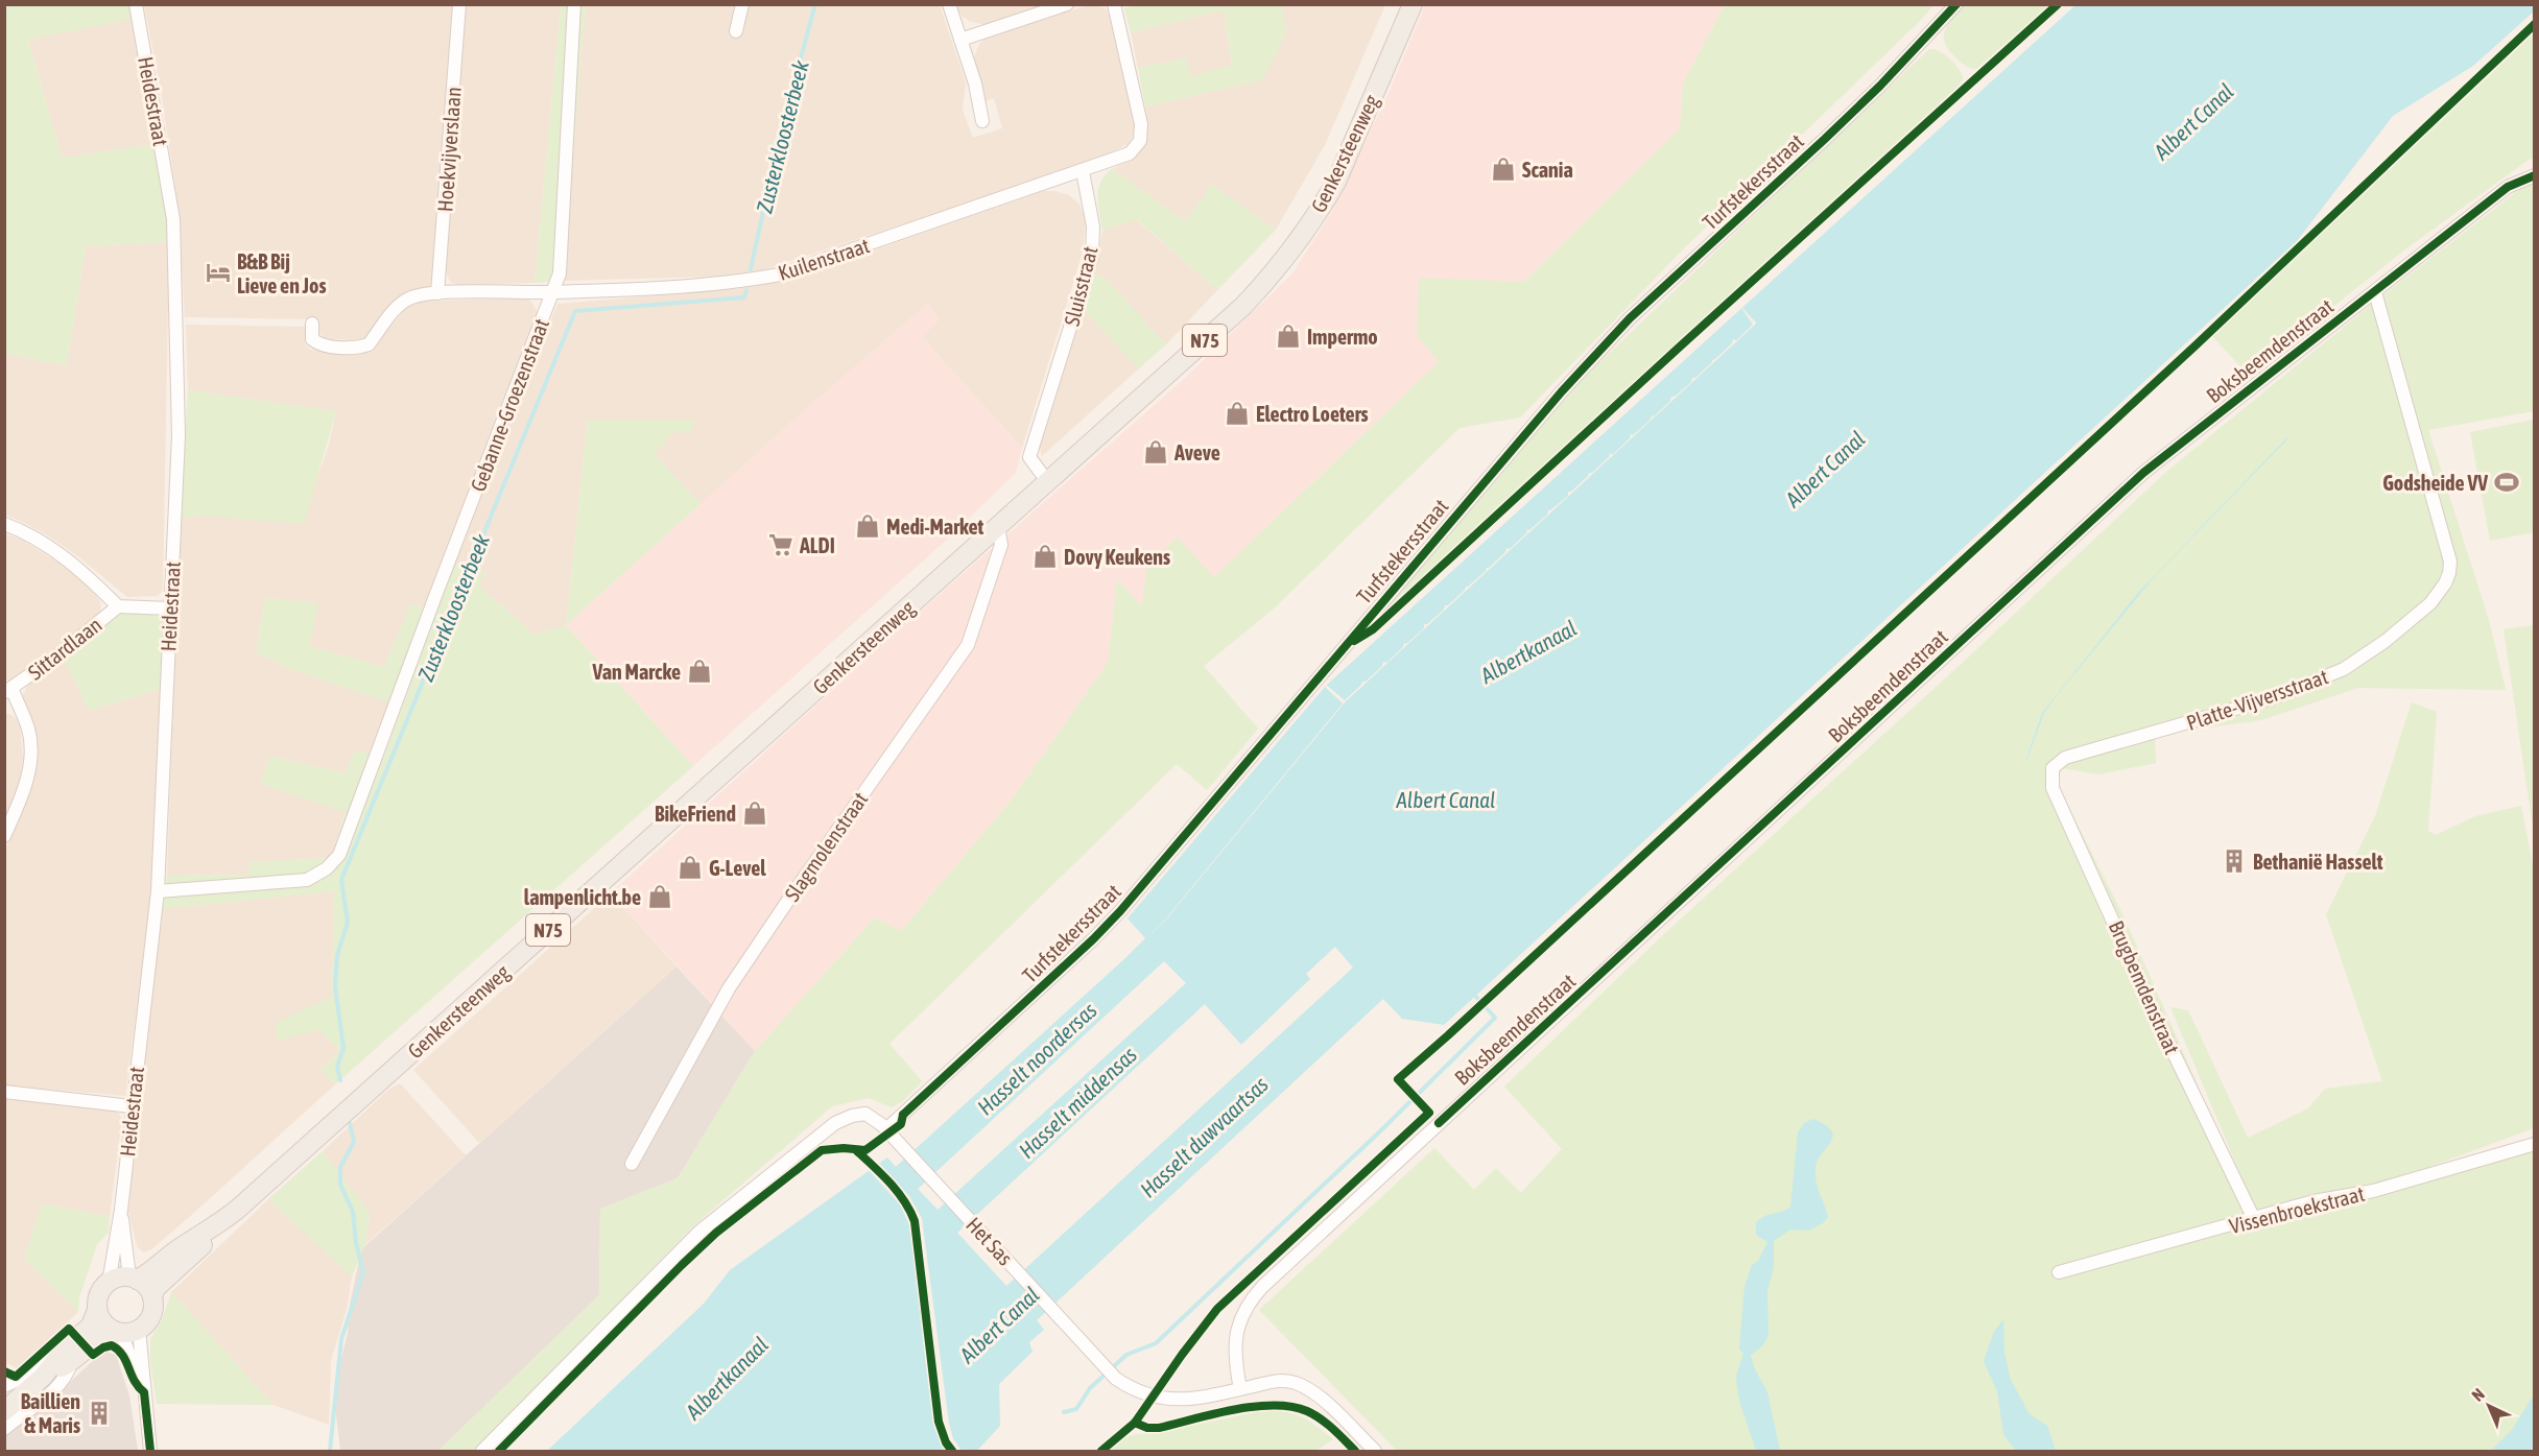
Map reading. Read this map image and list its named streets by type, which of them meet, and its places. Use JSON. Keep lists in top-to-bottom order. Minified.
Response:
{"streets":{"main road":["Genkersteenweg","N75"],"street":["Heidestraat","Hoekvijverslaan","Turfstekersstraat","Kuilenstraat","Sluisstraat","Boksbeemdenstraat","Gebanne-Groezenstraat","Sittardlaan","Platte-Vijversstraat","Slagmolenstraat","Brugbemdenstraat","Vissenbroekstraat","Het Sas"]},"crossings":[["Heidestraat","Genkersteenweg"],["Heidestraat","Gebanne-Groezenstraat"],["Genkersteenweg","Sluisstraat"],["Genkersteenweg","Slagmolenstraat"],["Turfstekersstraat","Het Sas"],["Kuilenstraat","Sluisstraat"],["Kuilenstraat","Gebanne-Groezenstraat"],["Boksbeemdenstraat","Platte-Vijversstraat"],["Boksbeemdenstraat","Het Sas"],["Platte-Vijversstraat","Brugbemdenstraat"],["Brugbemdenstraat","Vissenbroekstraat"]],"water":["Albert Canal","Zusterkloosterbeek","Albertkanaal","Hasselt noordersas","Hasselt middensas","Hasselt duwvaartsas"],"places":{"shop":["Scania","Impermo","Electro Loeters","Aveve","Medi-Market","Dovy Keukens","Van Marcke","BikeFriend","G-Level","lampenlicht.be"],"hotel":["B&B Bij Lieve en Jos"],"sports":["Godsheide VV"],"supermarket":["ALDI"],"building":["Bethanië Hasselt","Baillien & Maris"]},"north":"top left"}
